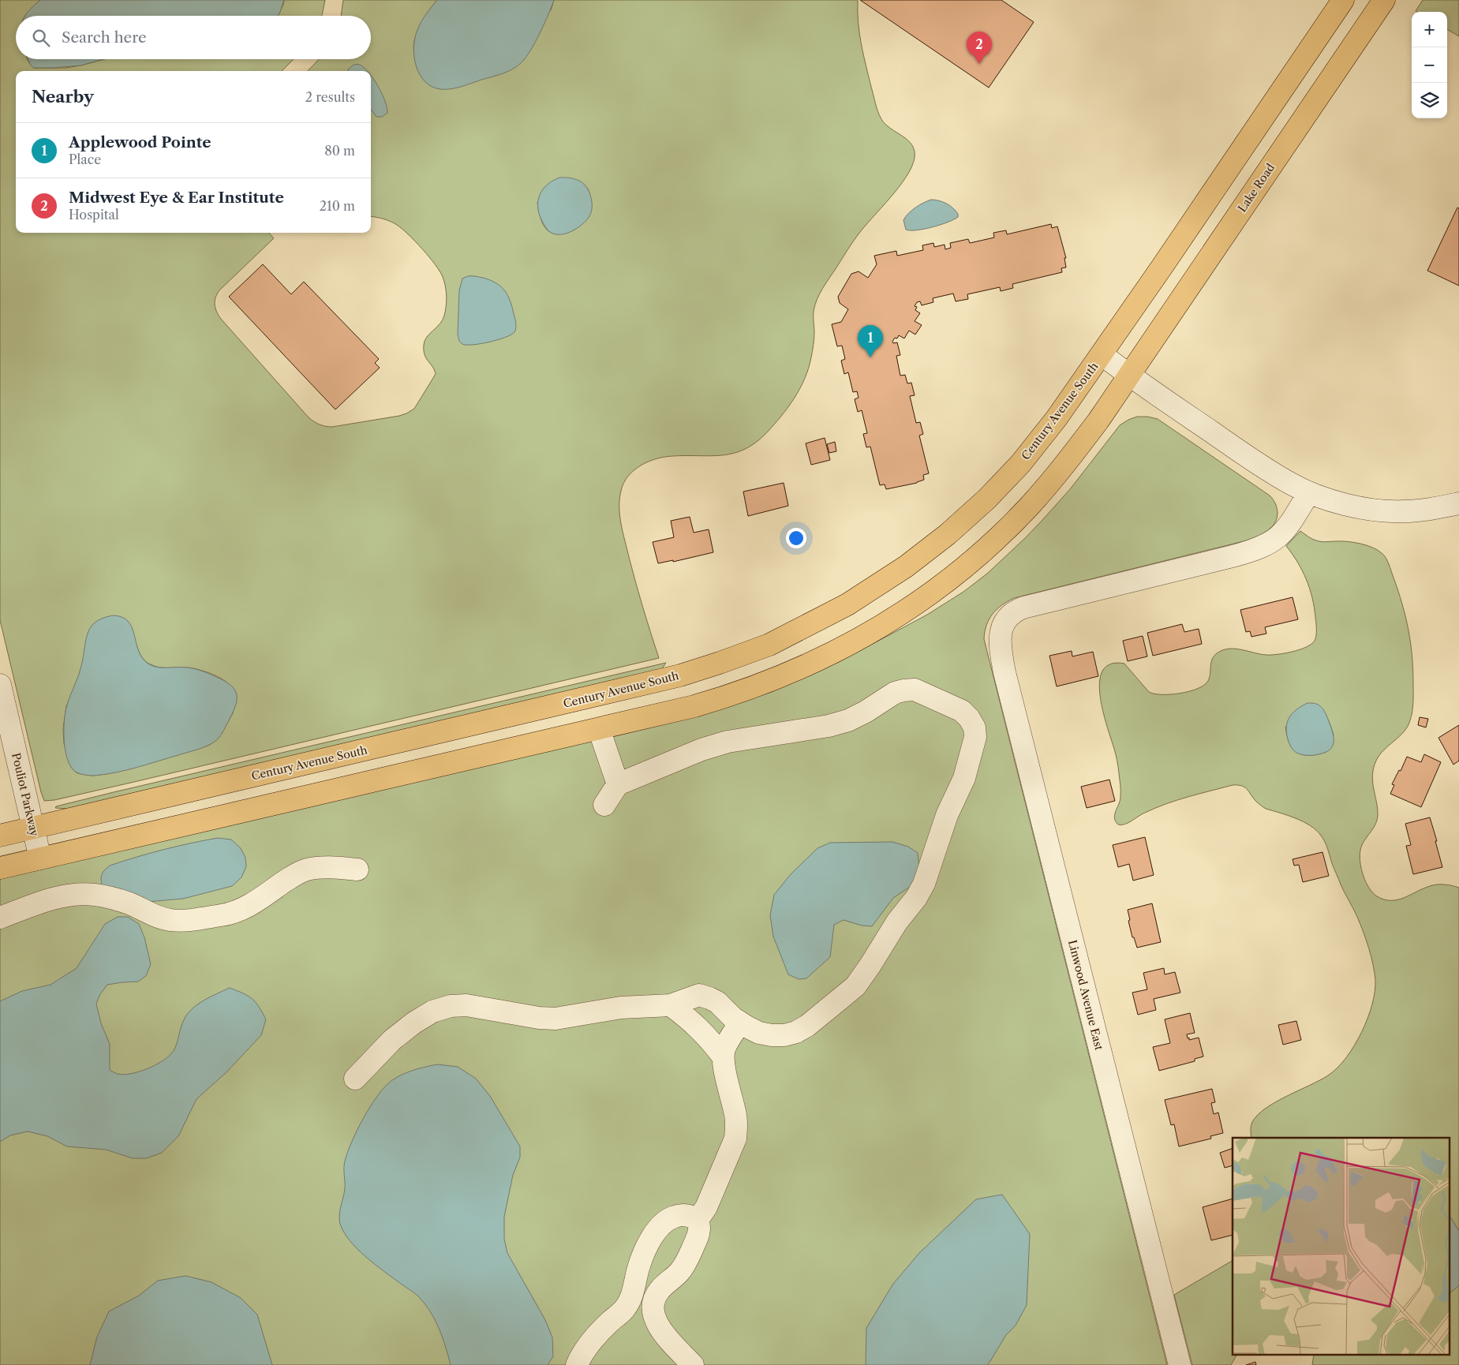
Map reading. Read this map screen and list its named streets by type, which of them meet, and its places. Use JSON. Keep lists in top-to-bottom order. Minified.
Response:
{"streets":{"main road":["Lake Road","Century Avenue South"],"street":["Pouliot Parkway","Linwood Avenue East"]},"crossings":[["Lake Road","Century Avenue South"],["Century Avenue South","Pouliot Parkway"],["Century Avenue South","Linwood Avenue East"]],"page":{"map_buttons":["+","−"],"search":"Search here","pins":["2","1"],"heading":["Nearby","2 results"],"list":[{"mark":"1","name":"Applewood Pointe","note":"Place","value":"80 m"},{"mark":"2","name":"Midwest Eye & Ear Institute","note":"Hospital","value":"210 m"}]}}
